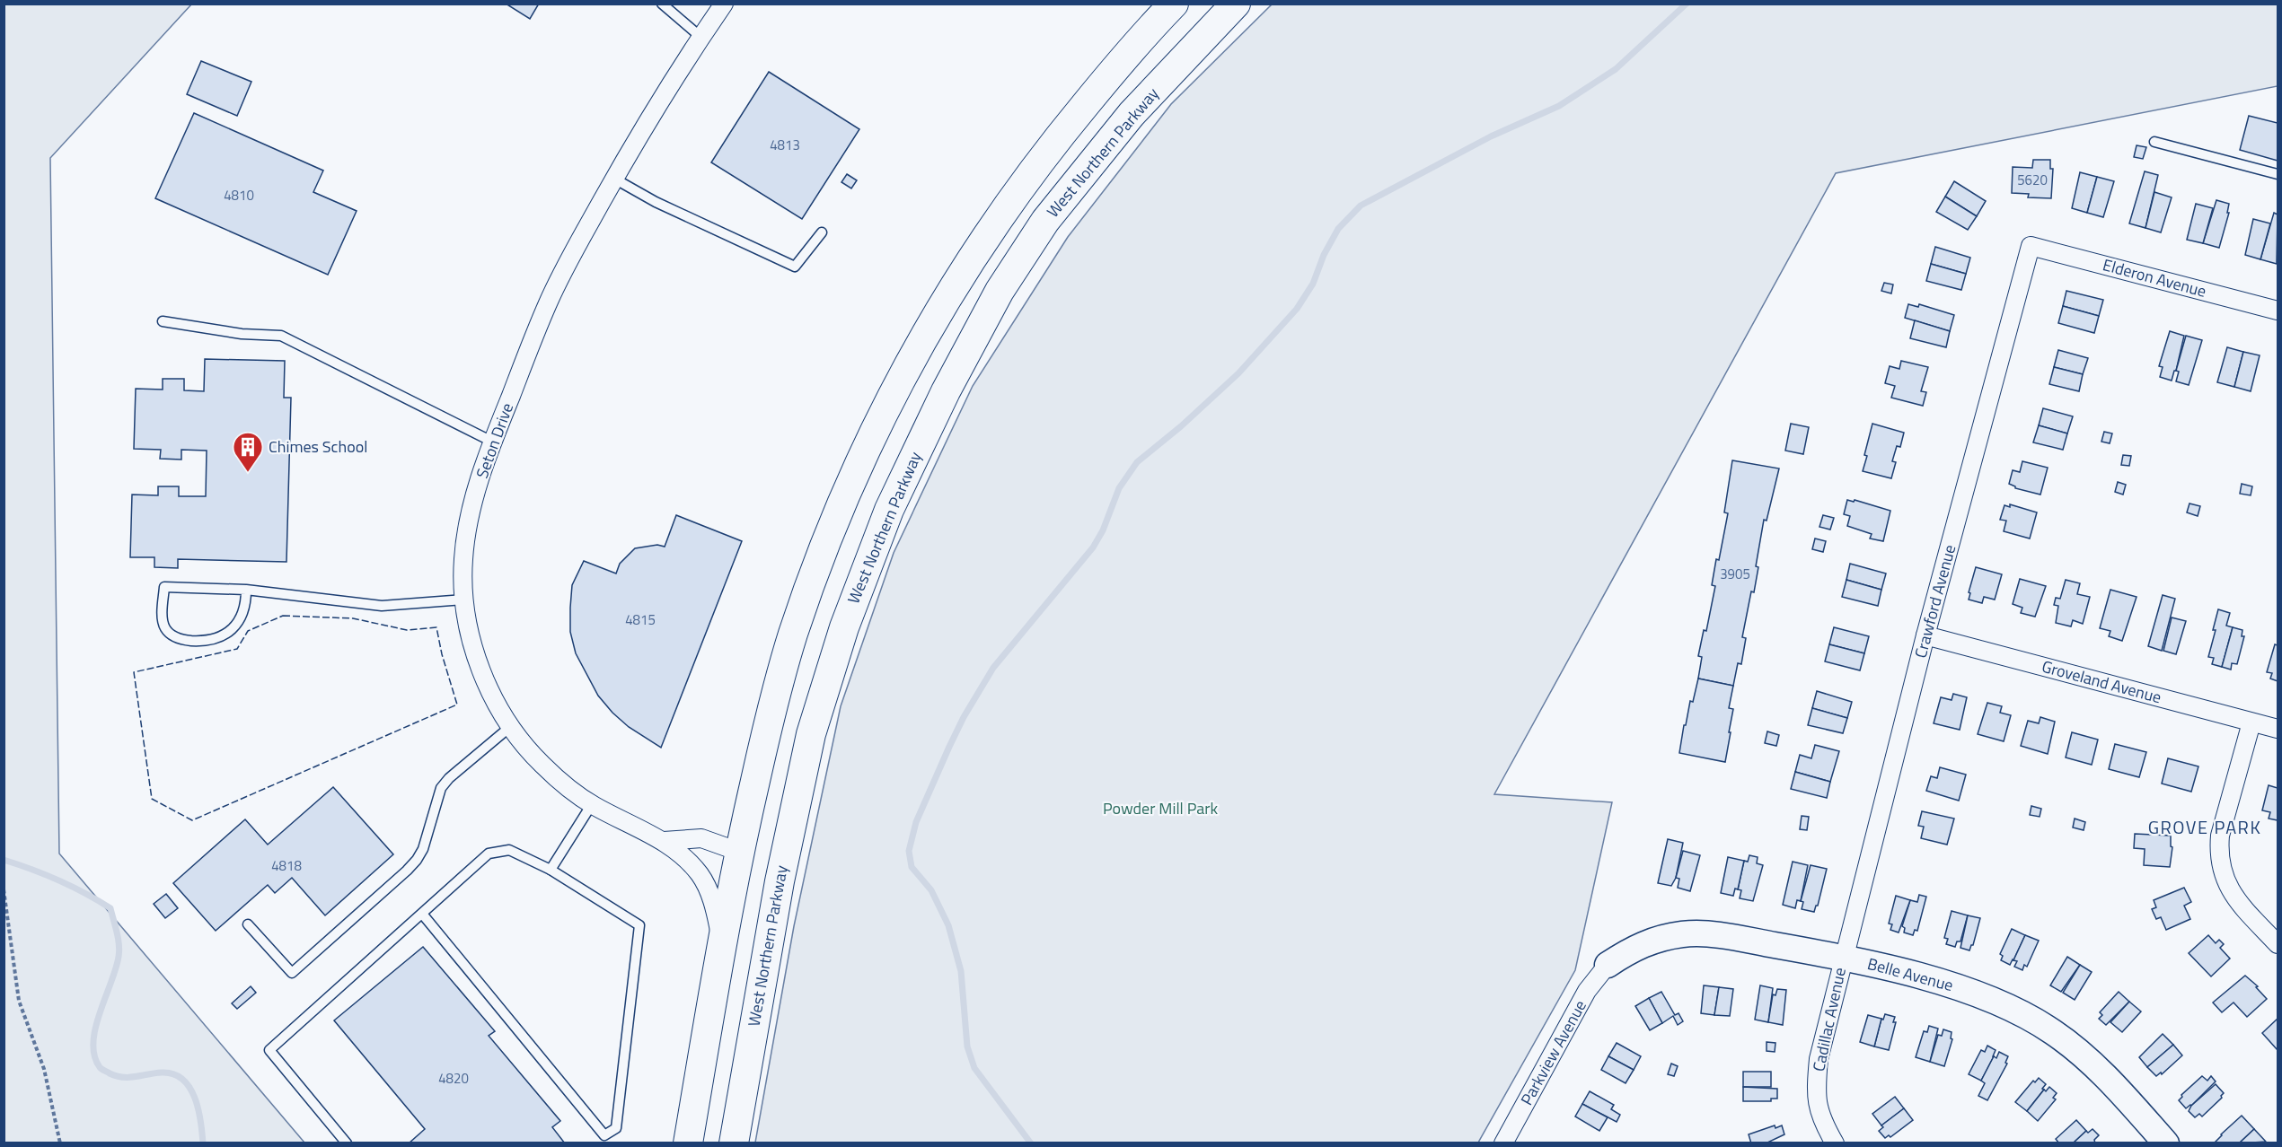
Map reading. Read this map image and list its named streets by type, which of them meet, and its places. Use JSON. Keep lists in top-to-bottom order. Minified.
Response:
{"streets":{"main road":["West Northern Parkway"],"street":["Elderon Avenue","Seton Drive","Crawford Avenue","Groveland Avenue","Belle Avenue","Cadillac Avenue","Parkview Avenue"]},"crossings":[["Elderon Avenue","Crawford Avenue"],["Crawford Avenue","Groveland Avenue"],["Crawford Avenue","Belle Avenue"],["Crawford Avenue","Cadillac Avenue"],["Belle Avenue","Cadillac Avenue"],["Belle Avenue","Parkview Avenue"]],"districts":["GROVE PARK"],"parks":["Powder Mill Park"],"places":{"building":["Chimes School"]},"house_numbers":["4813","5620","4810","3905","4815","4818","4820"]}
